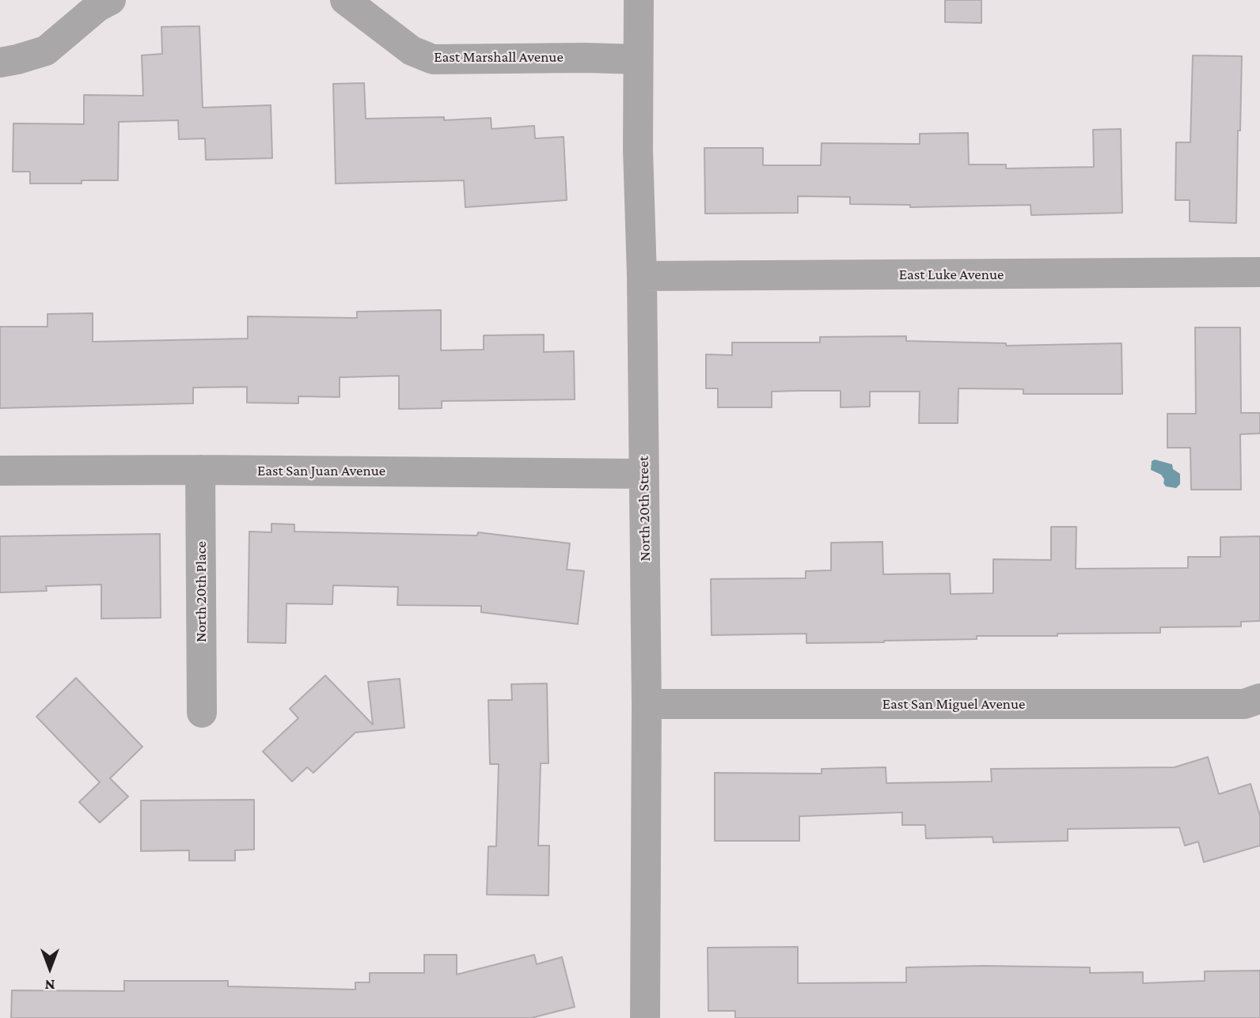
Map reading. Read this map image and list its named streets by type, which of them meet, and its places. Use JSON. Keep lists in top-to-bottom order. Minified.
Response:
{"streets":{"street":["East Marshall Avenue","East Luke Avenue","East San Juan Avenue","North 20th Street","North 20th Place","East San Miguel Avenue"]},"crossings":[["East Marshall Avenue","North 20th Street"],["East Luke Avenue","North 20th Street"],["East San Juan Avenue","North 20th Street"],["East San Juan Avenue","North 20th Place"],["North 20th Street","East San Miguel Avenue"]],"north":"bottom"}
